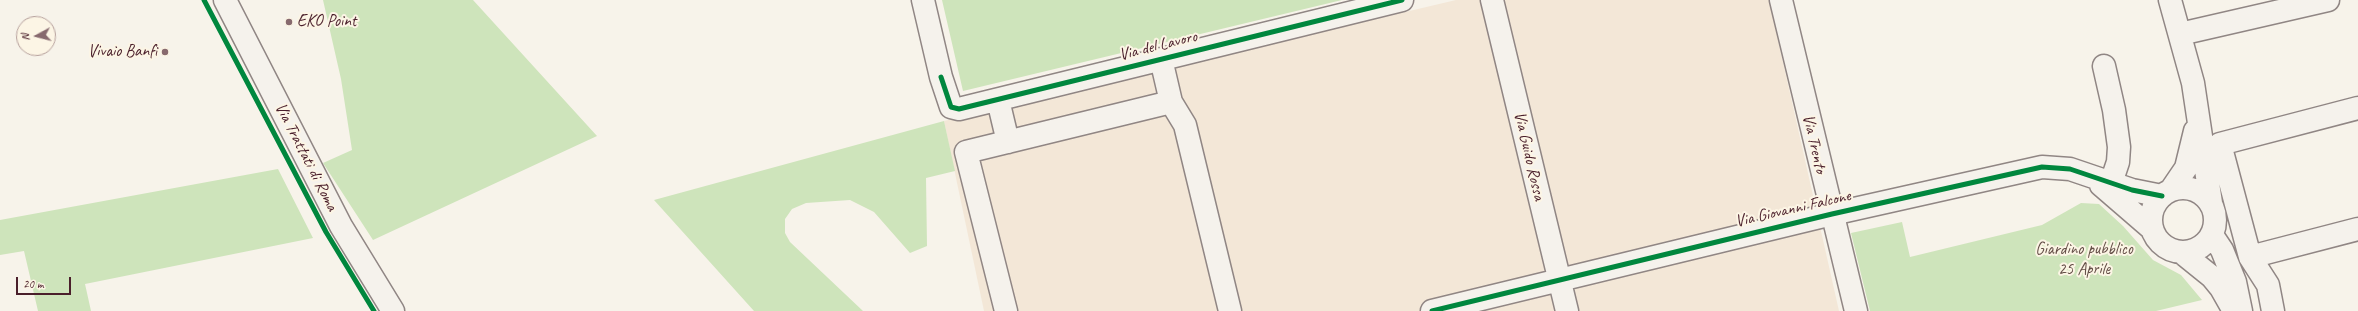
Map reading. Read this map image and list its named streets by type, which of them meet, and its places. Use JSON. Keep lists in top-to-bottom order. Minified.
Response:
{"streets":{"street":["Via del Lavoro","Via Trento","Via Guido Rossa","Via Trattati di Roma","Via Giovanni Falcone"]},"crossings":[["Via Trento","Via Giovanni Falcone"],["Via Guido Rossa","Via Giovanni Falcone"]],"parks":["Giardino pubblico 25 Aprile"],"places":["EKO Point","Vivaio Banfi"],"scale_bar":"20 m","north":"left"}
